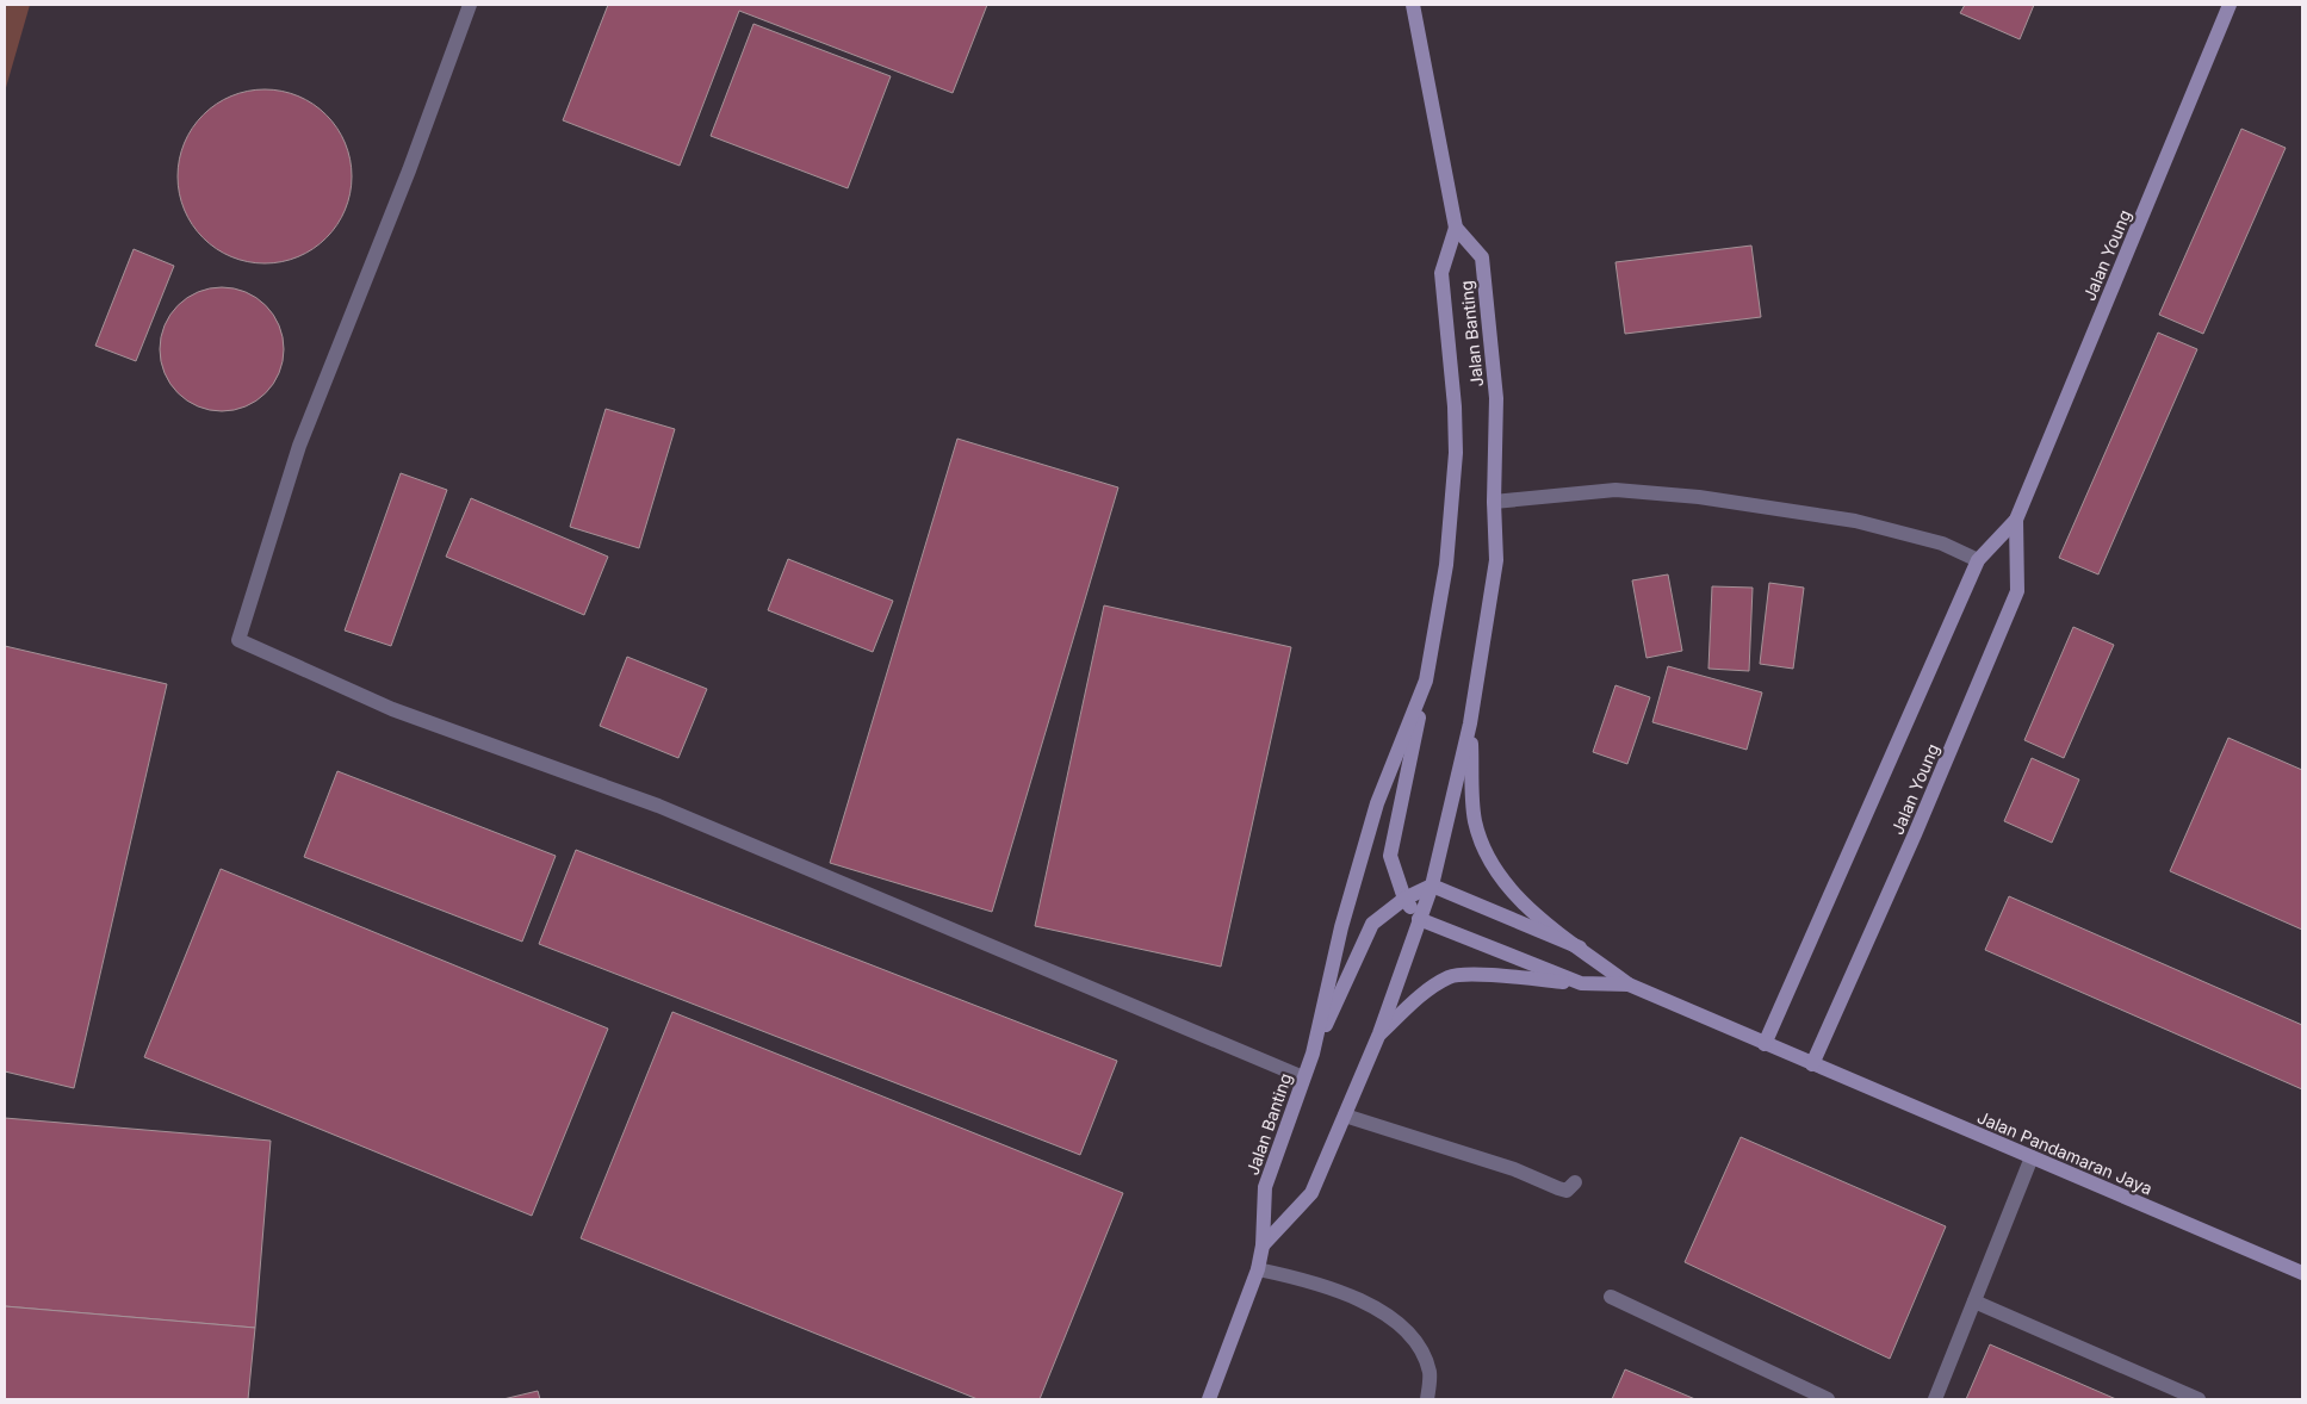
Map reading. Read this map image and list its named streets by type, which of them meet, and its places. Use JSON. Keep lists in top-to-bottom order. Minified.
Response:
{"streets":{"main road":["Jalan Young","Jalan Banting","Jalan Pandamaran Jaya"]},"crossings":[["Jalan Young","Jalan Pandamaran Jaya"]]}
